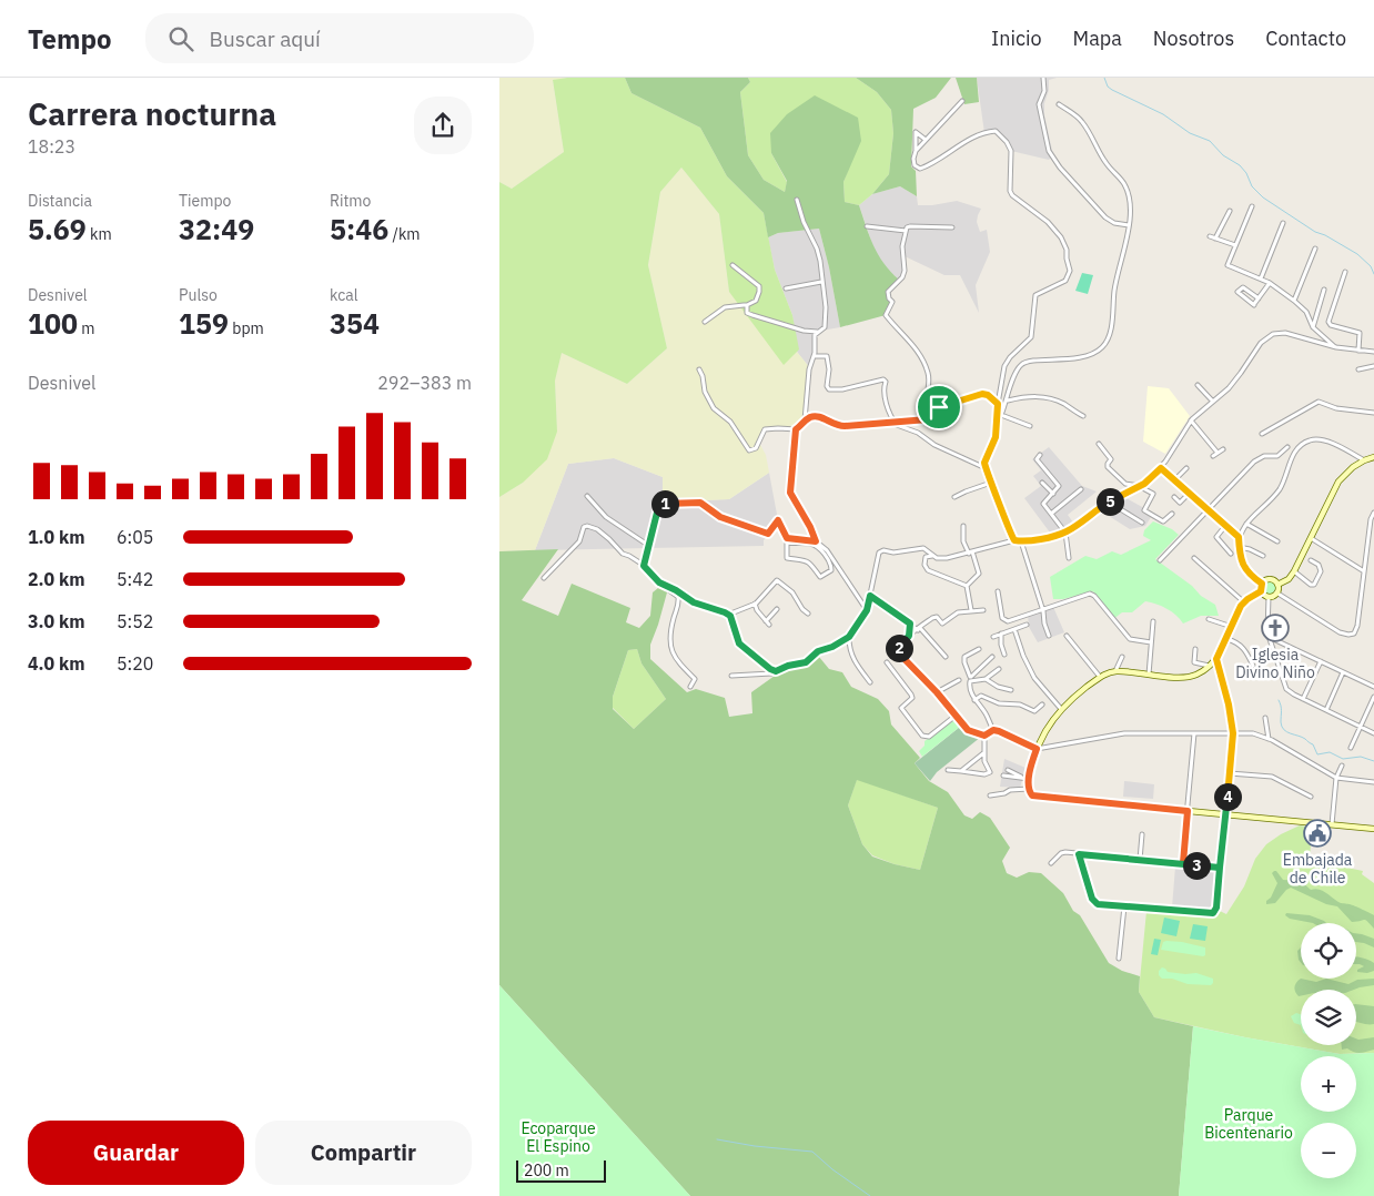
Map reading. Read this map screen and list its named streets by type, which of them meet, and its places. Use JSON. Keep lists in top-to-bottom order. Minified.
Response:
{"parks":["Parque Bicentenario","Ecoparque El Espino"],"places":{"church":["Iglesia Divino Niño"],"public building":["Embajada de Chile"]},"scale_bar":"200 m","page":{"header":"Tempo","search":"Buscar aquí","nav":["Inicio","Mapa","Nosotros","Contacto"],"heading":["Carrera nocturna","18:23"],"stats":[["Distancia","5.69 km"],["Tiempo","32:49"],["Ritmo","5:46 /km"],["Desnivel","100 m"],["Pulso","159 bpm"],["kcal","354"]],"chart":["Desnivel","292–383 m"],"pins":["5","1","2","4","3"],"list":[{"name":"1.0 km","note":"6:05"},{"name":"2.0 km","note":"5:42"},{"name":"3.0 km","note":"5:52"},{"name":"4.0 km","note":"5:20"}],"map_buttons":["+","−"],"buttons":["Guardar","Compartir"],"scale":"200 m"}}
